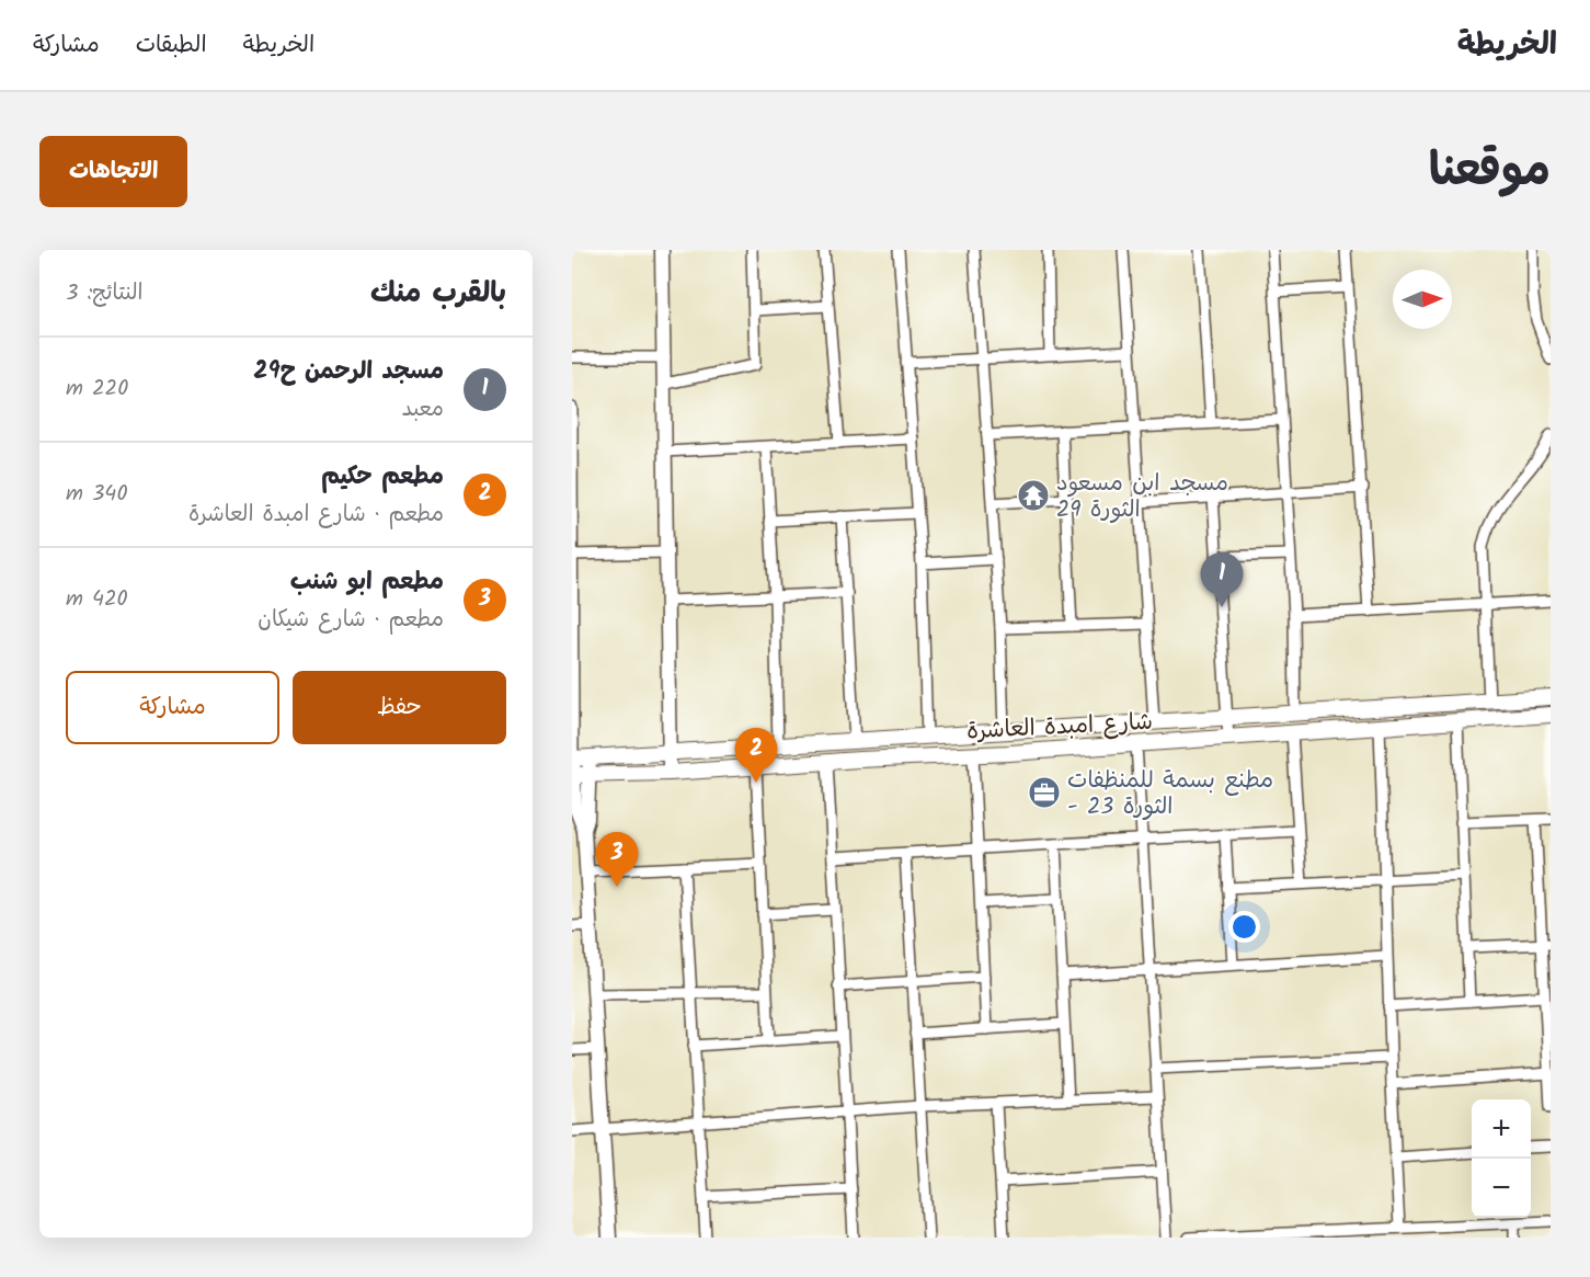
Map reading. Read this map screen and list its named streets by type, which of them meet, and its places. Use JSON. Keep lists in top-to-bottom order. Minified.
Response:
{"streets":{"main road":["شارع امبدة العاشرة"]},"places":{"temple":["مسجد ابن مسعود الثورة 29"],"office":["مطنع بسمة للمنظفات - الثورة 23"]},"north":"right","page":{"header":"الخريطة","nav":["الخريطة","الطبقات","مشاركة"],"title":"موقعنا","buttons":["الاتجاهات",["حفظ","مشاركة"]],"heading":["بالقرب منك","النتائج: 3"],"list":[{"mark":"1","name":"مسجد الرحمن ح29","note":"معبد","value":"220 m"},{"mark":"2","name":"مطعم حكيم","note":"مطعم · شارع امبدة العاشرة","value":"340 m"},{"mark":"3","name":"مطعم ابو شنب","note":"مطعم · شارع شيكان","value":"420 m"}],"pins":["1","2","3"],"map_buttons":["+","−"]}}
